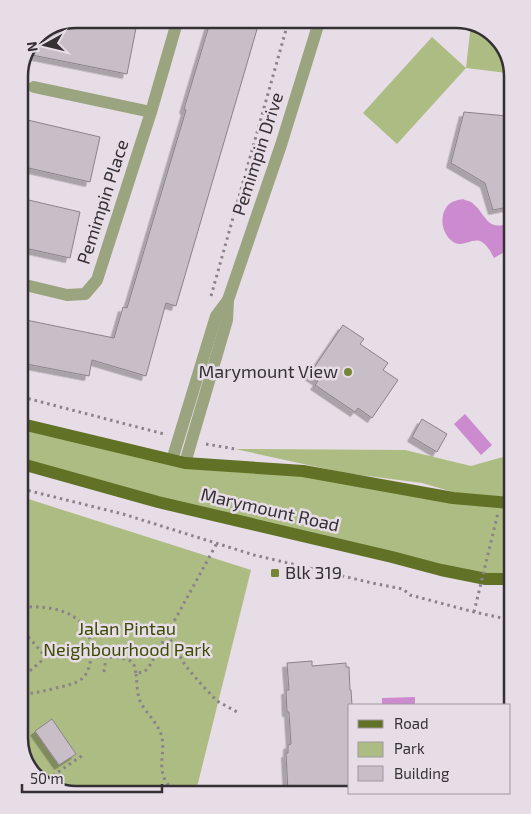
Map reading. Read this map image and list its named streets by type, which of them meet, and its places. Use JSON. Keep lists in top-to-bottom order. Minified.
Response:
{"streets":{"main road":["Marymount Road"],"street":["Pemimpin Drive","Pemimpin Place"]},"crossings":[["Pemimpin Drive","Marymount Road"]],"parks":["Jalan Pintau Neighbourhood Park"],"places":{"other":["Marymount View"],"transit":["Blk 319"]},"legend":["Road","Park","Building"],"scale_bar":"50 m","north":"left"}
